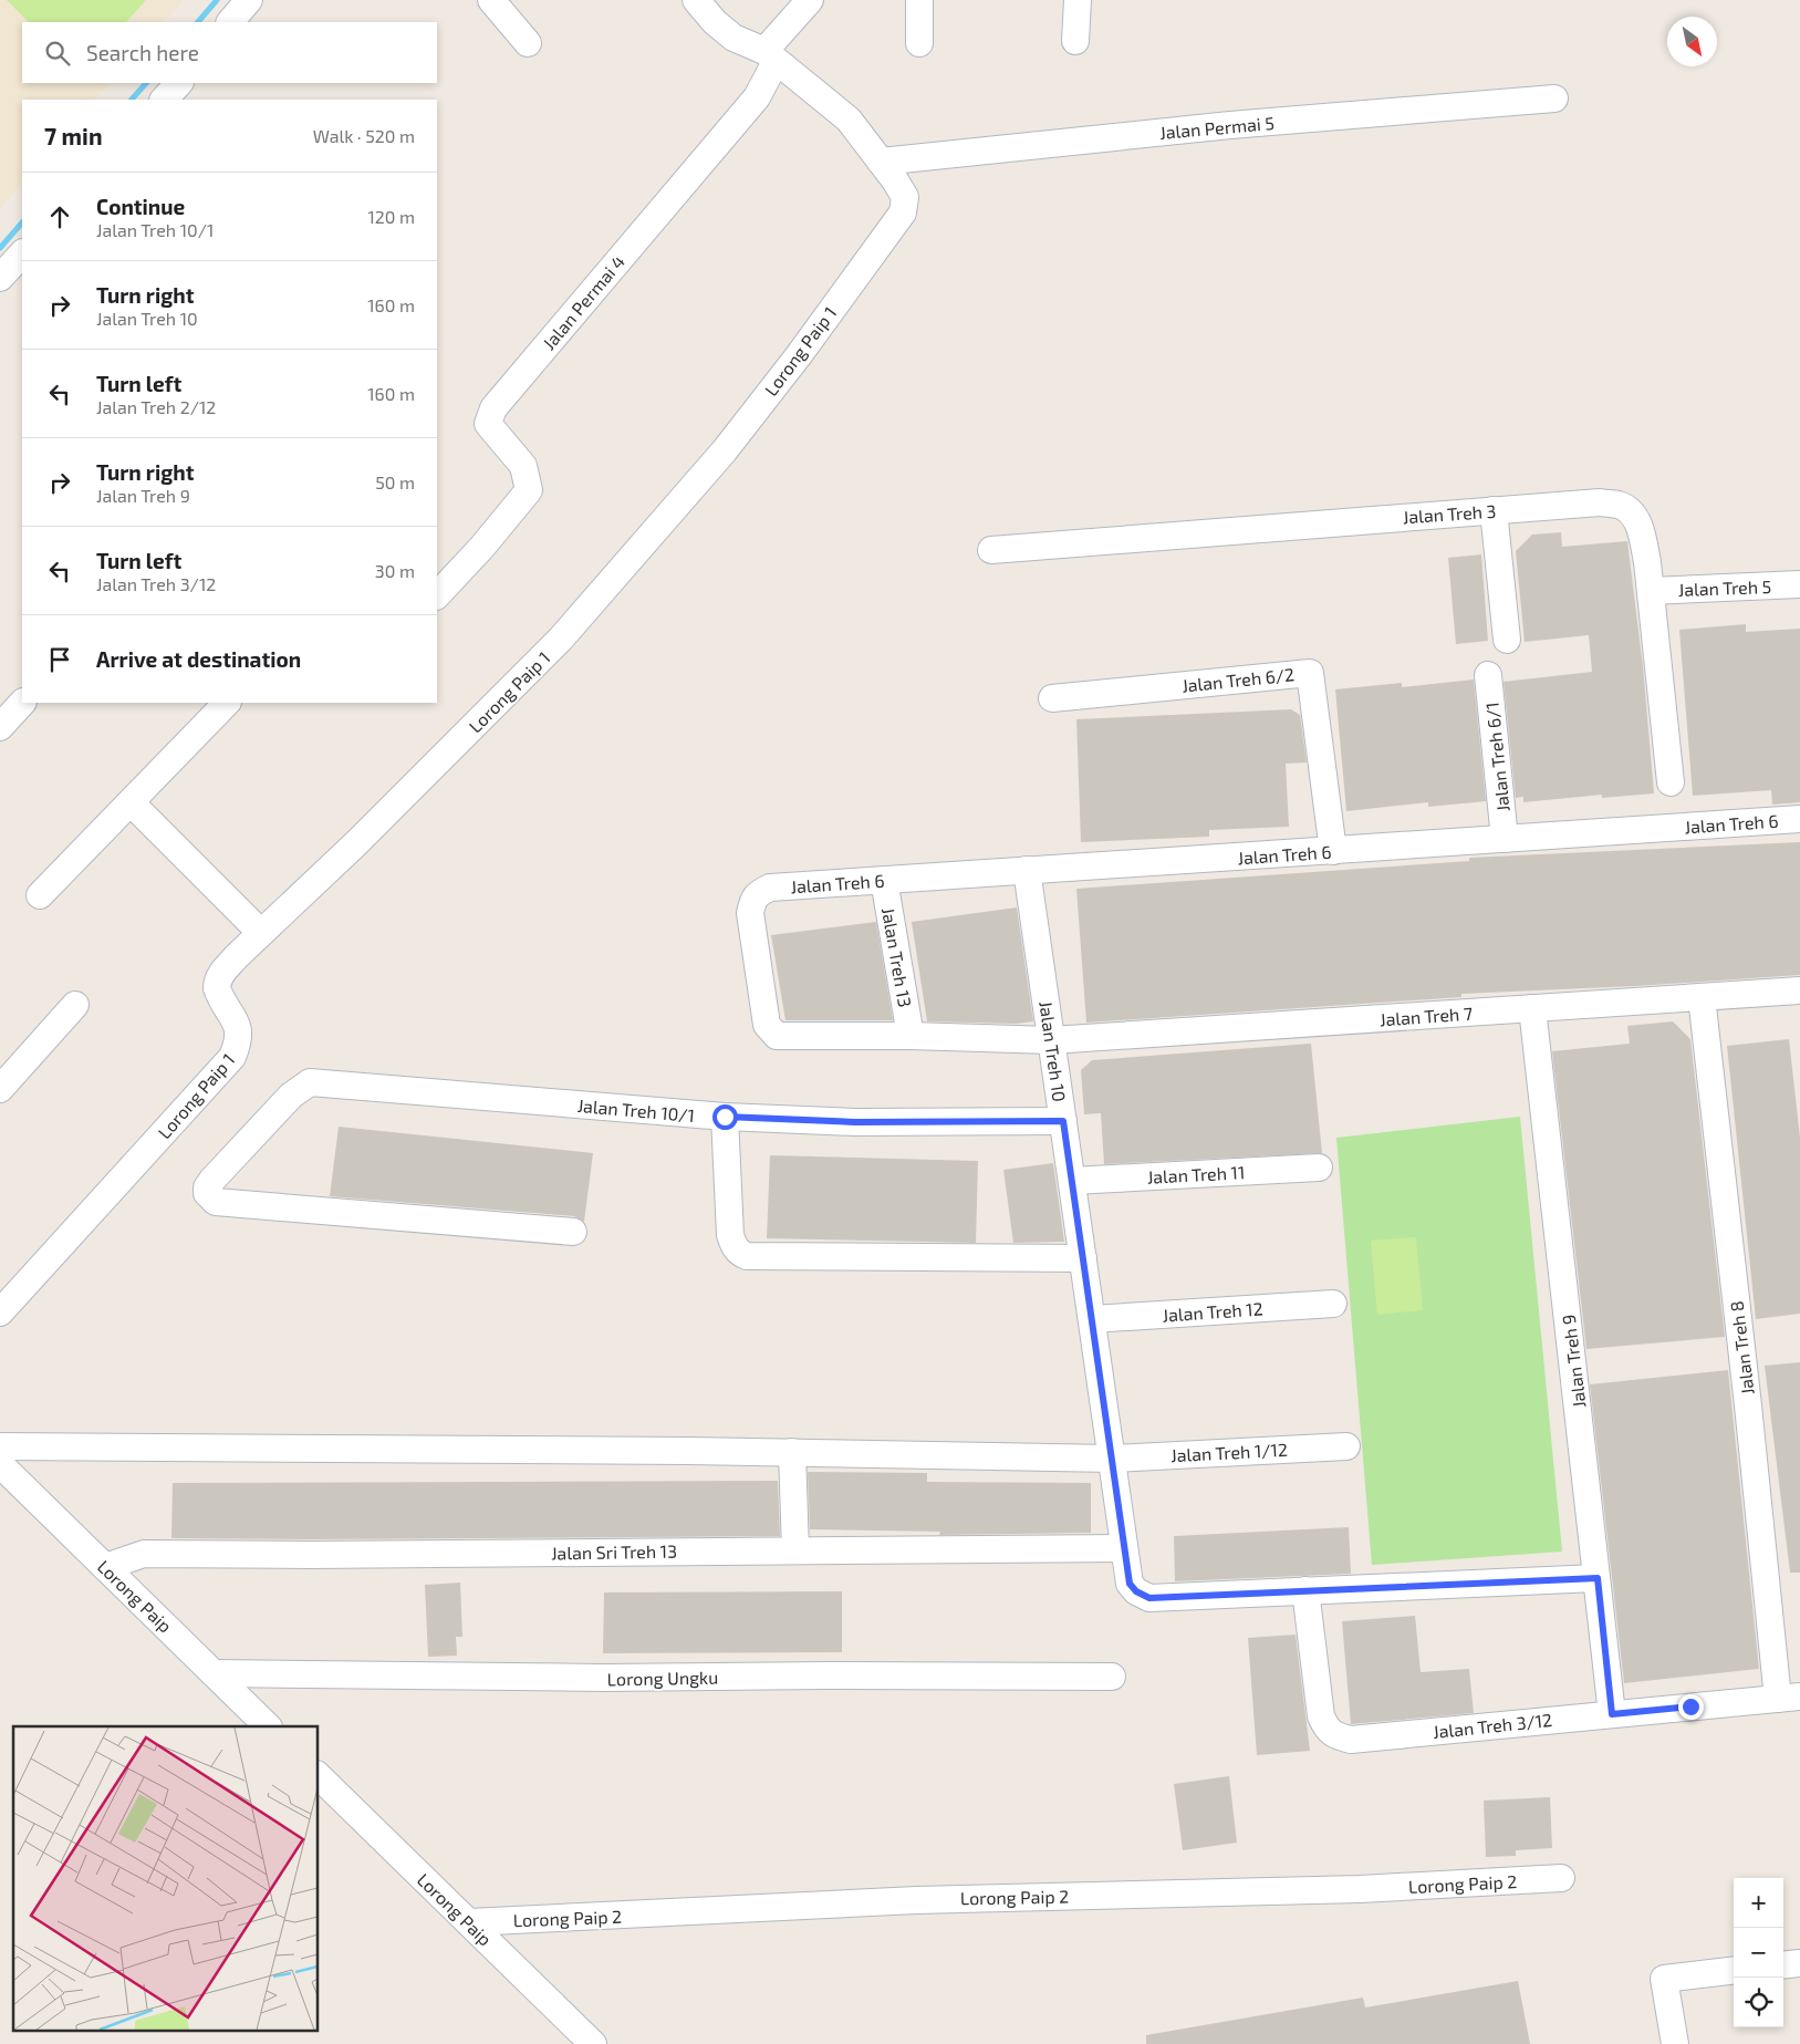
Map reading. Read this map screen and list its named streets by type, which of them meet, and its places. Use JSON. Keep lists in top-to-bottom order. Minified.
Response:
{"streets":{"street":["Jalan Permai 5","Jalan Permai 4","Lorong Paip 1","Jalan Treh 3","Jalan Treh 5","Jalan Treh 6/2","Jalan Treh 6/1","Jalan Treh 6","Jalan Treh 13","Jalan Treh 7","Jalan Treh 10","Jalan Treh 10/1","Jalan Treh 11","Jalan Treh 12","Jalan Treh 8","Jalan Treh 9","Jalan Treh 1/12","Jalan Sri Treh 13","Lorong Paip","Lorong Ungku","Jalan Treh 3/12","Lorong Paip 2"]},"crossings":[["Jalan Permai 5","Lorong Paip 1"],["Jalan Permai 4","Lorong Paip 1"],["Jalan Treh 3","Jalan Treh 5"],["Jalan Treh 6/2","Jalan Treh 6"],["Jalan Treh 6/1","Jalan Treh 6"],["Jalan Treh 6","Jalan Treh 13"],["Jalan Treh 6","Jalan Treh 7"],["Jalan Treh 6","Jalan Treh 10"],["Jalan Treh 13","Jalan Treh 7"],["Jalan Treh 7","Jalan Treh 10"],["Jalan Treh 7","Jalan Treh 8"],["Jalan Treh 7","Jalan Treh 9"],["Jalan Treh 10","Jalan Treh 10/1"],["Jalan Treh 10","Jalan Treh 11"],["Jalan Treh 10","Jalan Treh 12"],["Jalan Treh 10","Jalan Treh 1/12"],["Jalan Treh 10","Jalan Sri Treh 13"],["Jalan Treh 10","Jalan Treh 3/12"],["Jalan Treh 8","Jalan Treh 3/12"],["Jalan Treh 9","Jalan Treh 3/12"],["Jalan Sri Treh 13","Lorong Paip"],["Lorong Paip","Lorong Ungku"],["Lorong Paip","Lorong Paip 2"]],"north":"bottom right","page":{"search":"Search here","heading":["7 min","Walk · 520 m"],"list":[["Continue","Jalan Treh 10/1","120 m"],["Turn right","Jalan Treh 10","160 m"],["Turn left","Jalan Treh 2/12","160 m"],["Turn right","Jalan Treh 9","50 m"],["Turn left","Jalan Treh 3/12","30 m"],"Arrive at destination"],"map_buttons":["+","−"]}}
